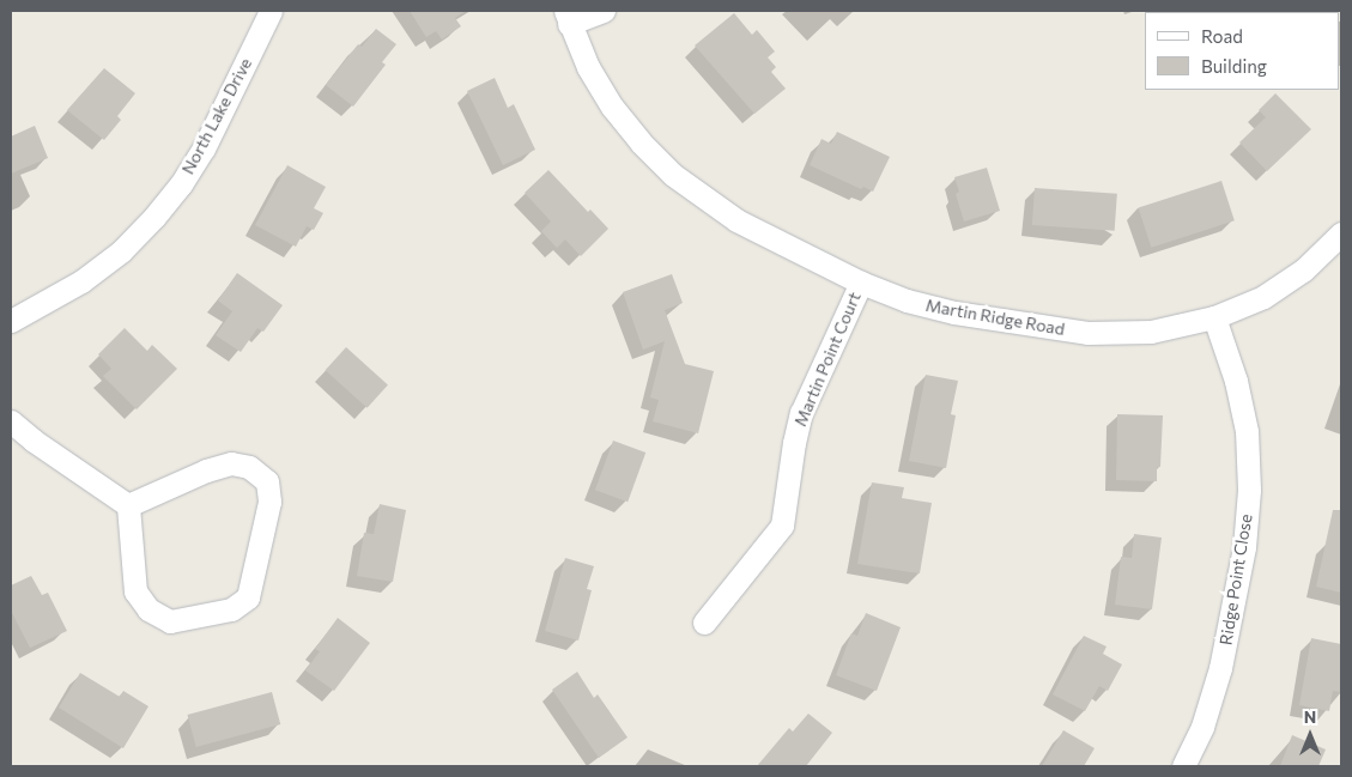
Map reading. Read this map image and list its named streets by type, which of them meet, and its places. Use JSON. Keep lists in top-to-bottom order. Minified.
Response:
{"streets":{"street":["North Lake Drive","Martin Ridge Road","Martin Point Court","Ridge Point Close"]},"crossings":[["Martin Ridge Road","Martin Point Court"],["Martin Ridge Road","Ridge Point Close"]],"legend":["Road","Building"],"north":"top"}
